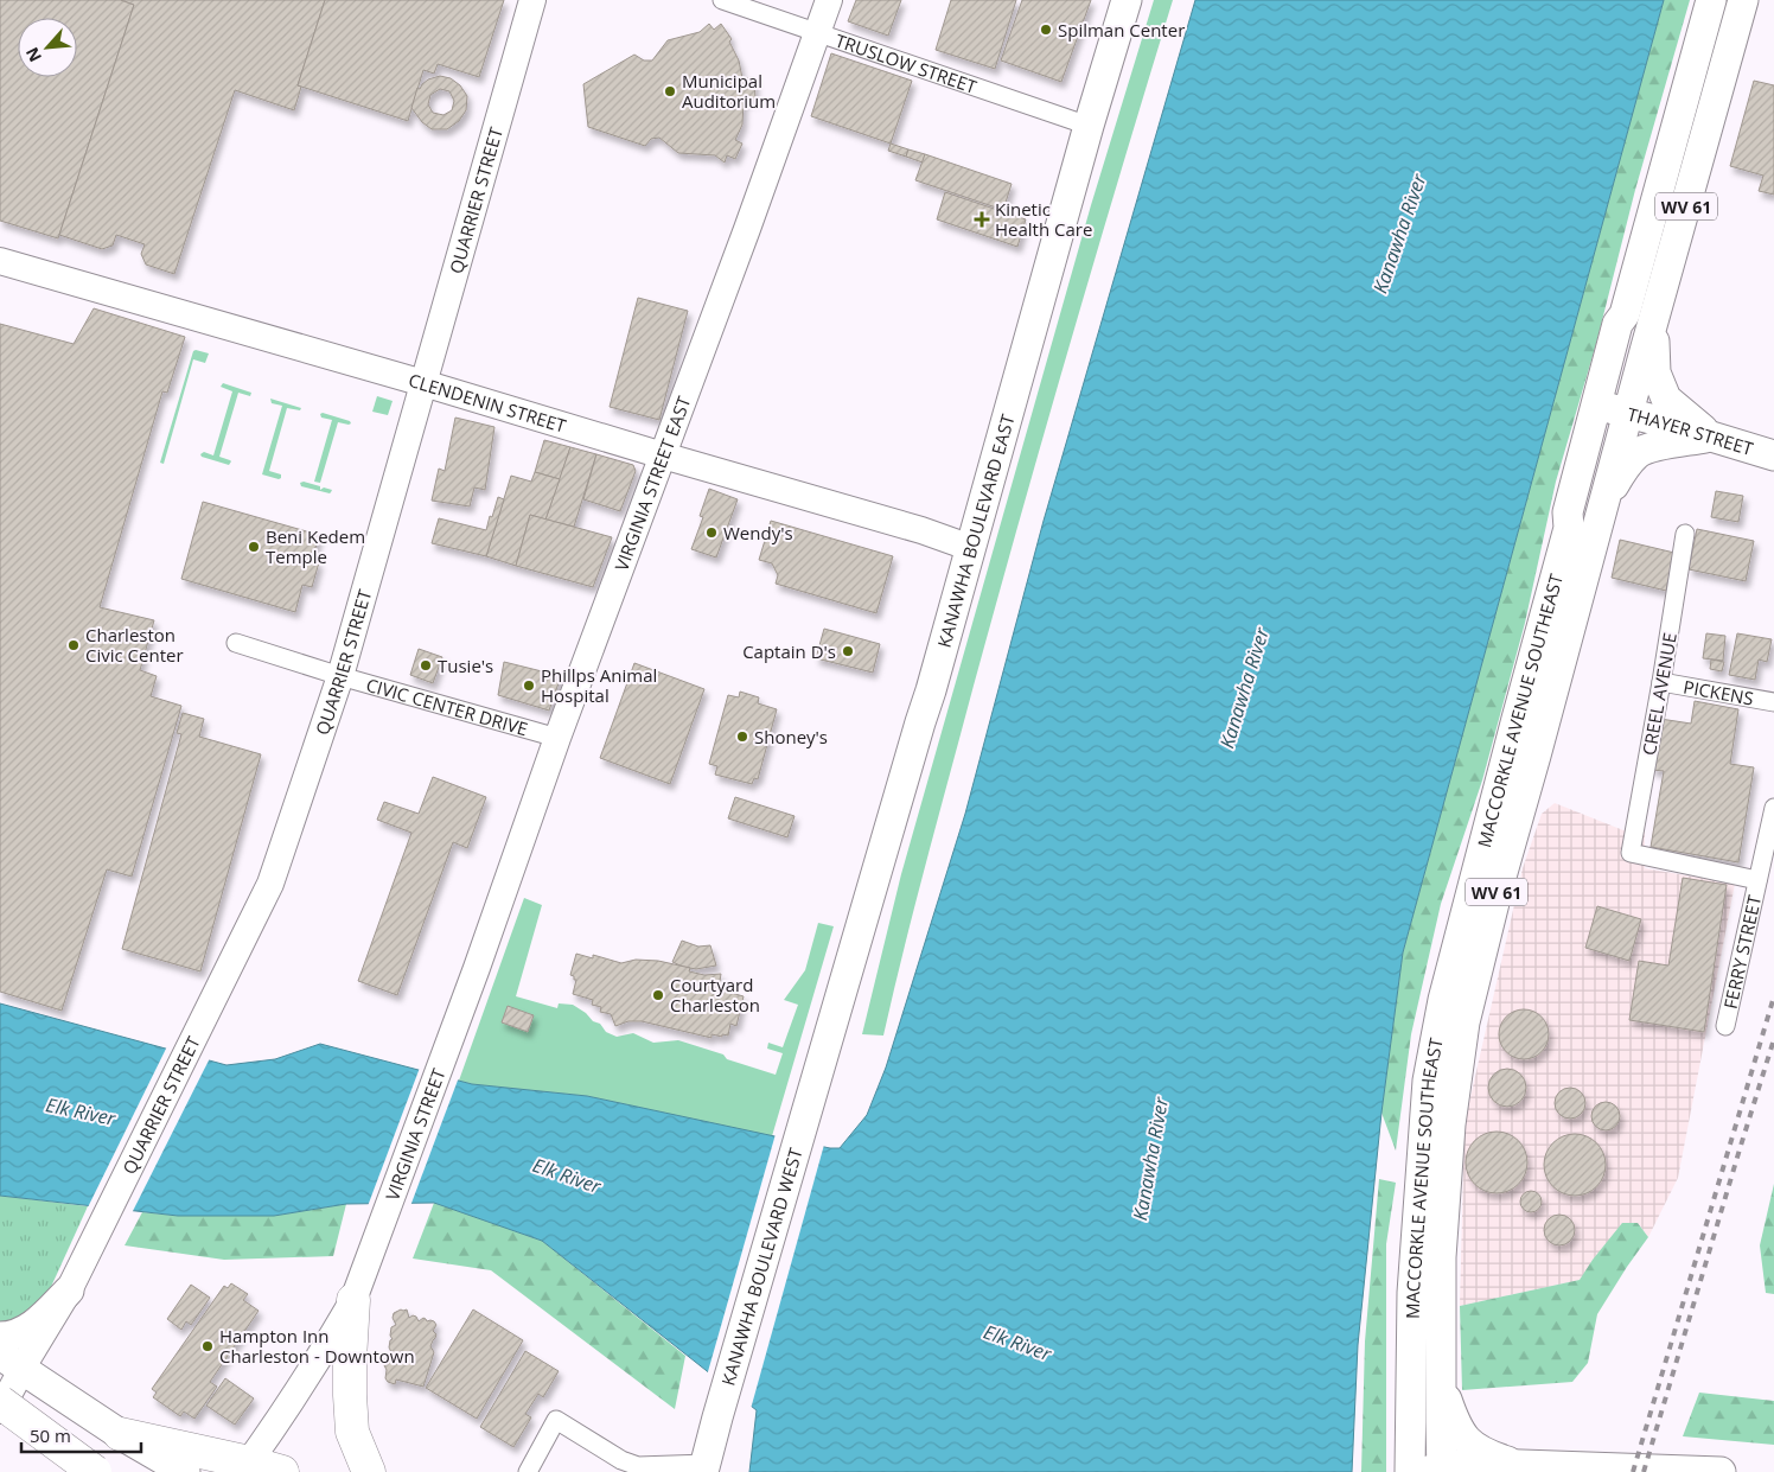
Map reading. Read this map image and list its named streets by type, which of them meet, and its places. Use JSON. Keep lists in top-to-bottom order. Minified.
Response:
{"streets":{"main road":["QUARRIER STREET","WV 61","CLENDENIN STREET","THAYER STREET","VIRGINIA STREET EAST","KANAWHA BOULEVARD EAST","MACCORKLE AVENUE SOUTHEAST","VIRGINIA STREET","KANAWHA BOULEVARD WEST"],"street":["TRUSLOW STREET","PICKENS","CREEL AVENUE","CIVIC CENTER DRIVE","FERRY STREET"]},"crossings":[["TRUSLOW STREET","VIRGINIA STREET EAST"],["TRUSLOW STREET","KANAWHA BOULEVARD EAST"],["QUARRIER STREET","CLENDENIN STREET"],["QUARRIER STREET","CIVIC CENTER DRIVE"],["WV 61","THAYER STREET"],["WV 61","MACCORKLE AVENUE SOUTHEAST"],["CLENDENIN STREET","VIRGINIA STREET EAST"],["CLENDENIN STREET","KANAWHA BOULEVARD EAST"],["THAYER STREET","MACCORKLE AVENUE SOUTHEAST"],["VIRGINIA STREET EAST","CIVIC CENTER DRIVE"],["VIRGINIA STREET EAST","VIRGINIA STREET"],["KANAWHA BOULEVARD EAST","KANAWHA BOULEVARD WEST"],["PICKENS","CREEL AVENUE"],["CREEL AVENUE","FERRY STREET"]],"water":["Kanawha River","Elk River"],"places":{"other":["Spilman Center","Municipal Auditorium","Wendy's","Beni Kedem Temple","Charleston Civic Center","Captain D's","Tusie's","Phillps Animal Hospital","Shoney's","Courtyard Charleston","Hampton Inn Charleston - Downtown"],"health":["Kinetic Health Care"]},"scale_bar":"50 m","north":"bottom left"}
